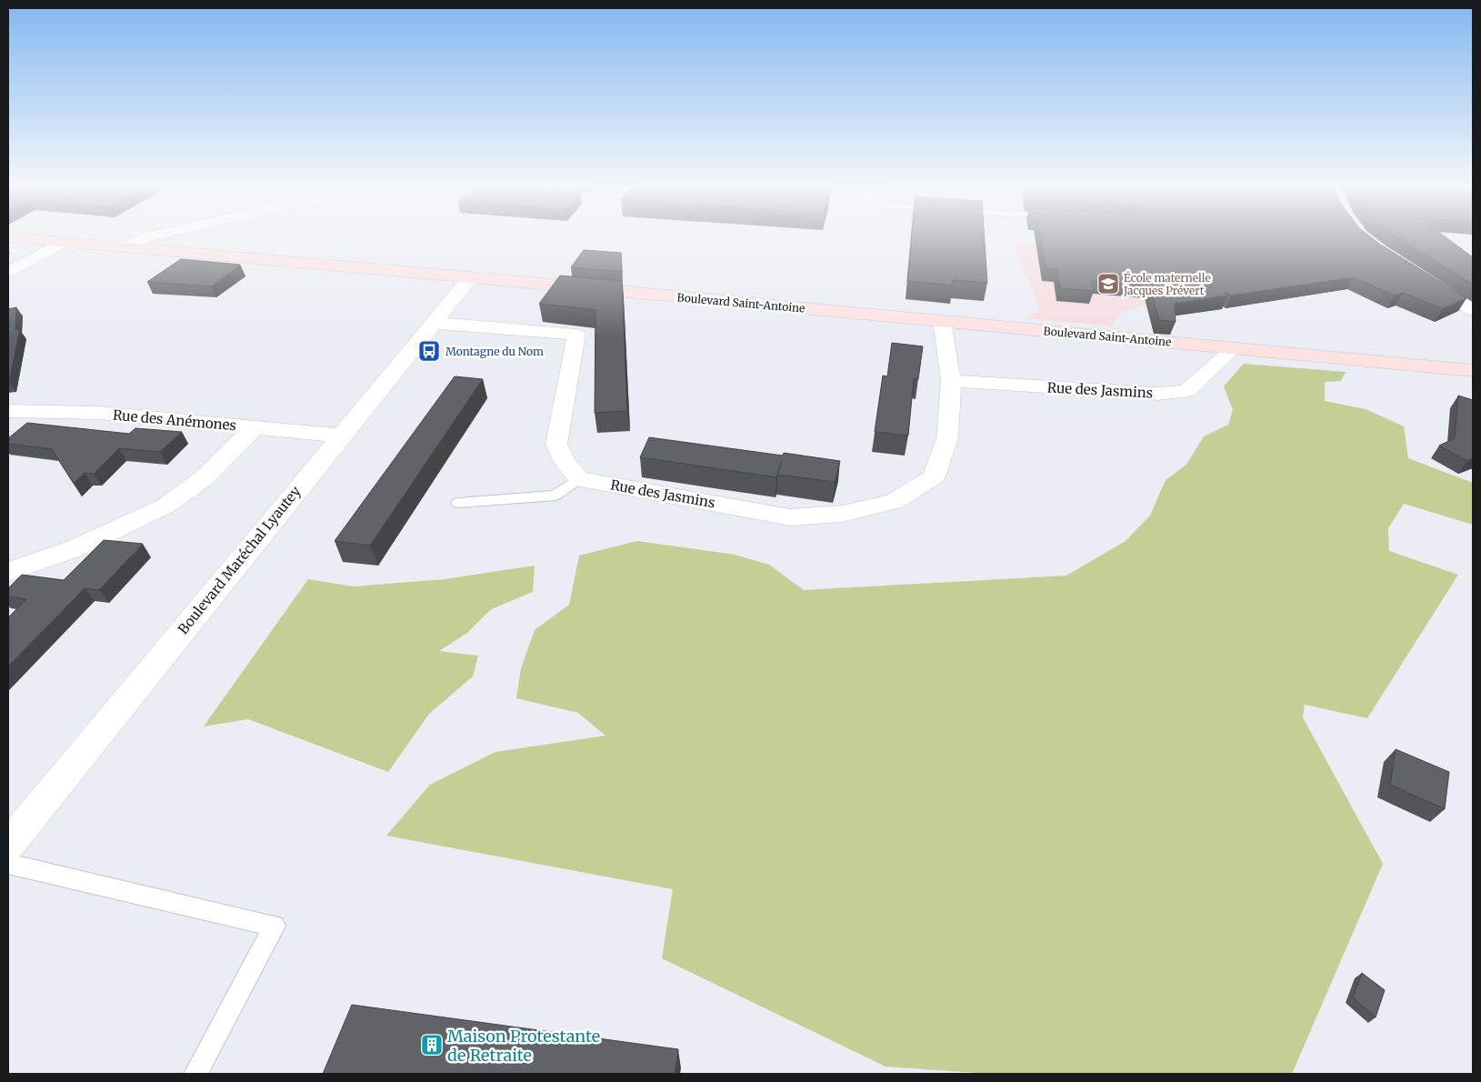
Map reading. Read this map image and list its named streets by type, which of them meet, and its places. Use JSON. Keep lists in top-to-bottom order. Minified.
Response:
{"streets":{"street":["Boulevard Saint-Antoine","Rue des Jasmins","Rue des Anémones","Boulevard Maréchal Lyautey"]},"crossings":[["Boulevard Saint-Antoine","Rue des Jasmins"],["Boulevard Saint-Antoine","Boulevard Maréchal Lyautey"],["Rue des Anémones","Boulevard Maréchal Lyautey"]],"places":{"school or university":["École maternelle Jacques Prévert"],"bus stop":["Montagne du Nom"],"building":["Maison Protestante de Retraite"]}}
